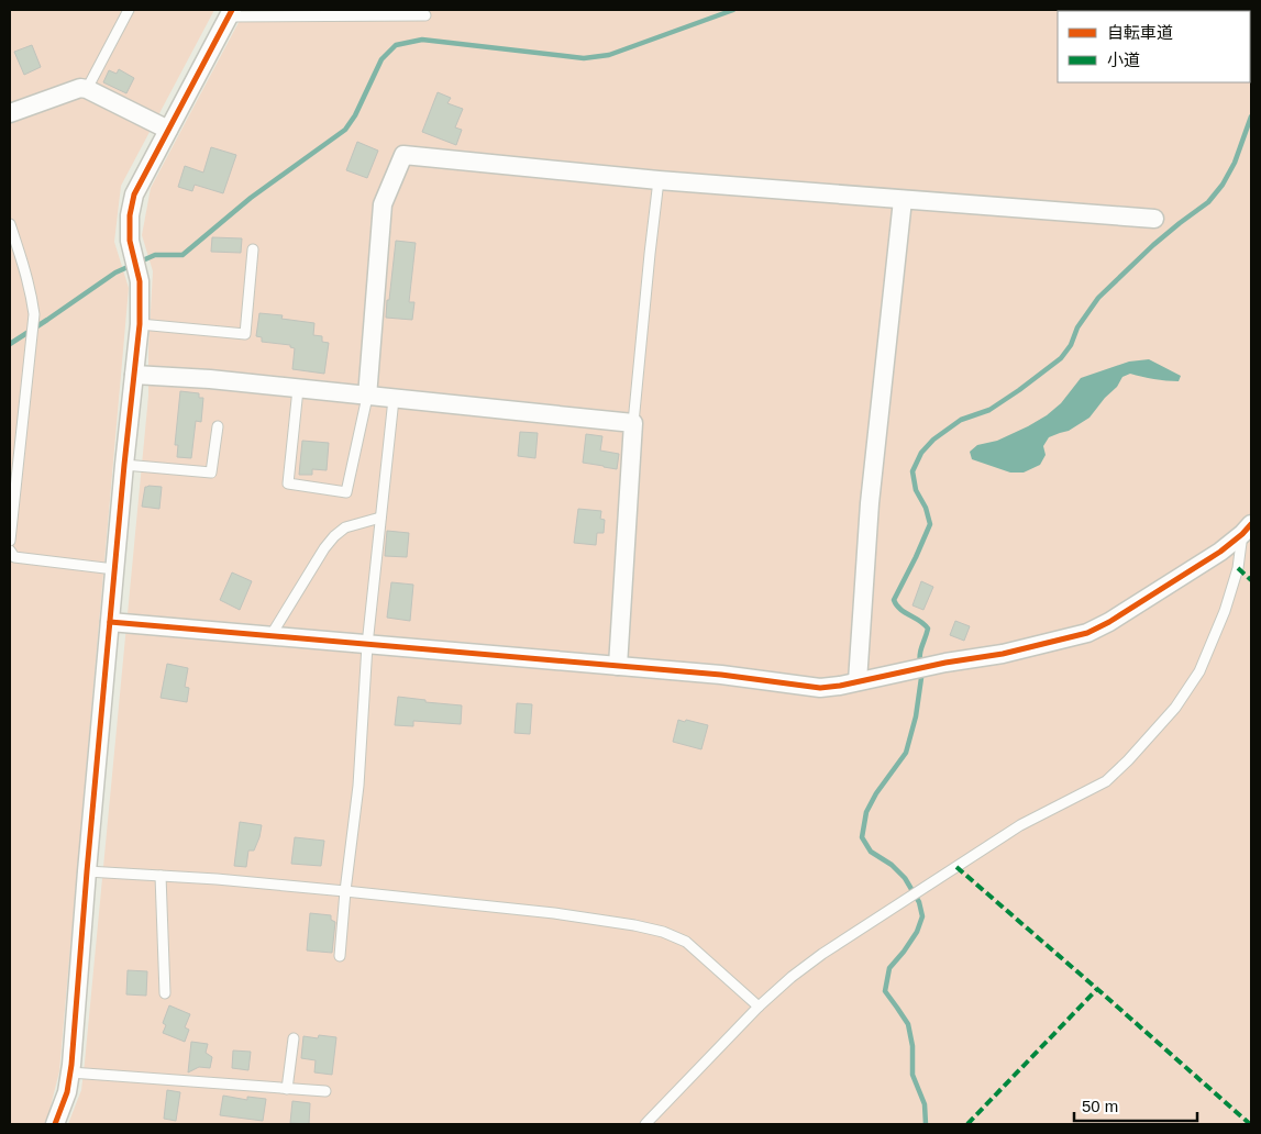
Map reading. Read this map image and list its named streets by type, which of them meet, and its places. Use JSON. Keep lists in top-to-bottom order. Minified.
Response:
{"legend":["自転車道","小道"],"scale_bar":"50 m"}
